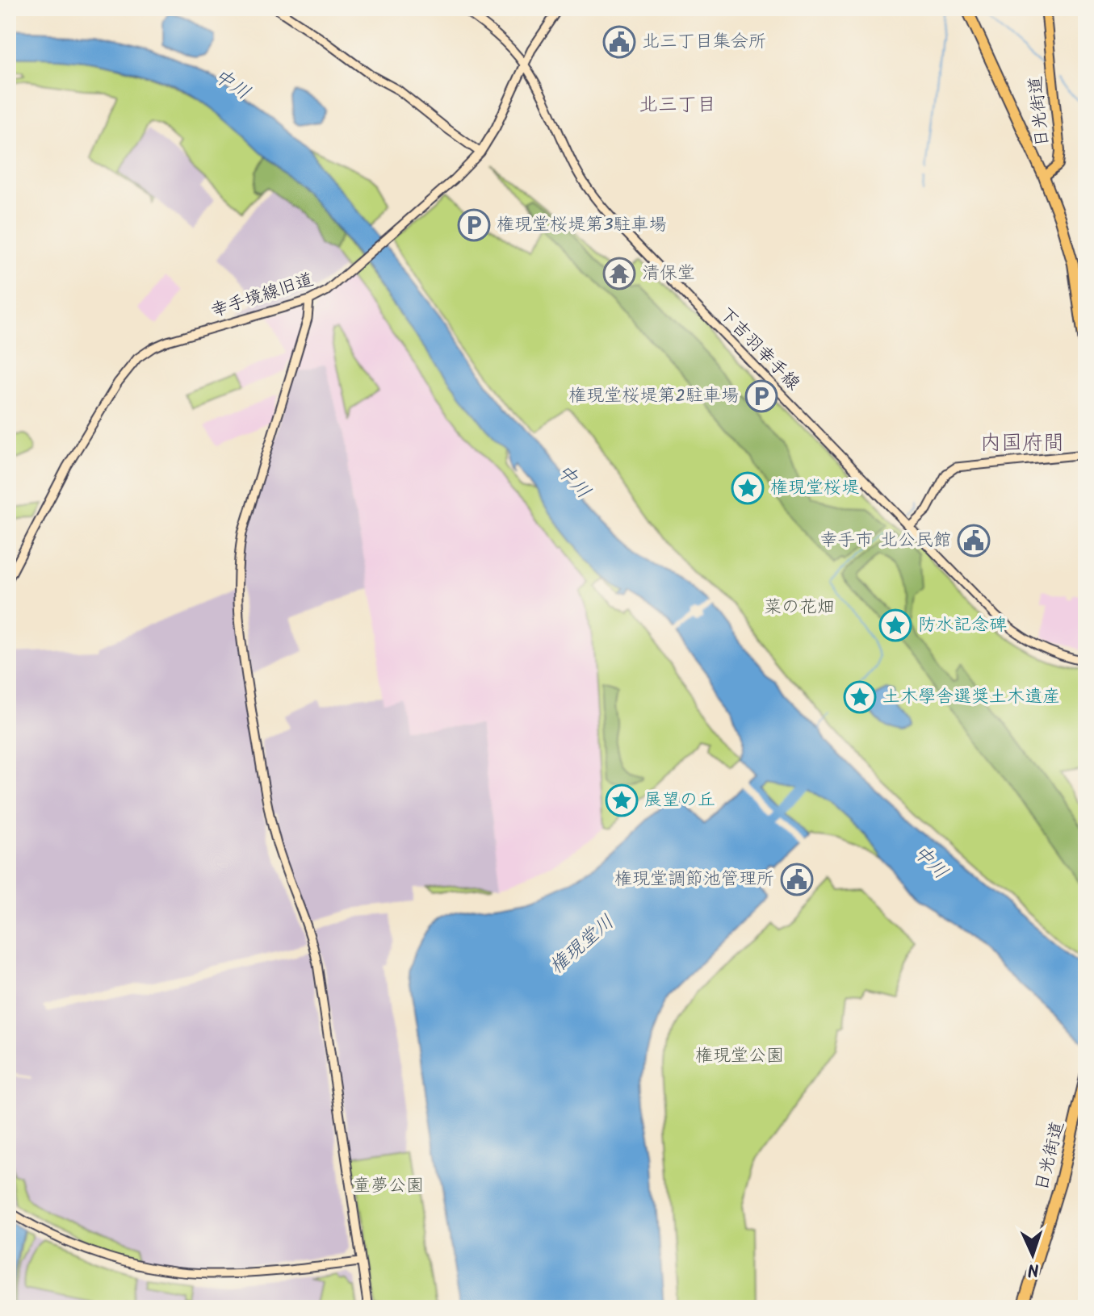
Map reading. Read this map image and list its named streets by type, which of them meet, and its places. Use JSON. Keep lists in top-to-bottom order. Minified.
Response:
{"streets":{"highway":["日光街道"],"street":["幸手境線旧道","下吉羽幸手線"]},"crossings":[["幸手境線旧道","下吉羽幸手線"]],"districts":["北三丁目","内国府間"],"water":["中川","権現堂川"],"parks":["菜の花畑","権現堂公園","童夢公園"],"places":{"public building":["北三丁目集会所","幸手市 北公民館","権現堂調節池管理所"],"parking":["権現堂桜堤第3駐車場","権現堂桜堤第2駐車場"],"temple":["清保堂"],"place":["権現堂桜堤","防水記念碑","土木學舎選奨土木遺産","展望の丘"]},"north":"bottom"}
